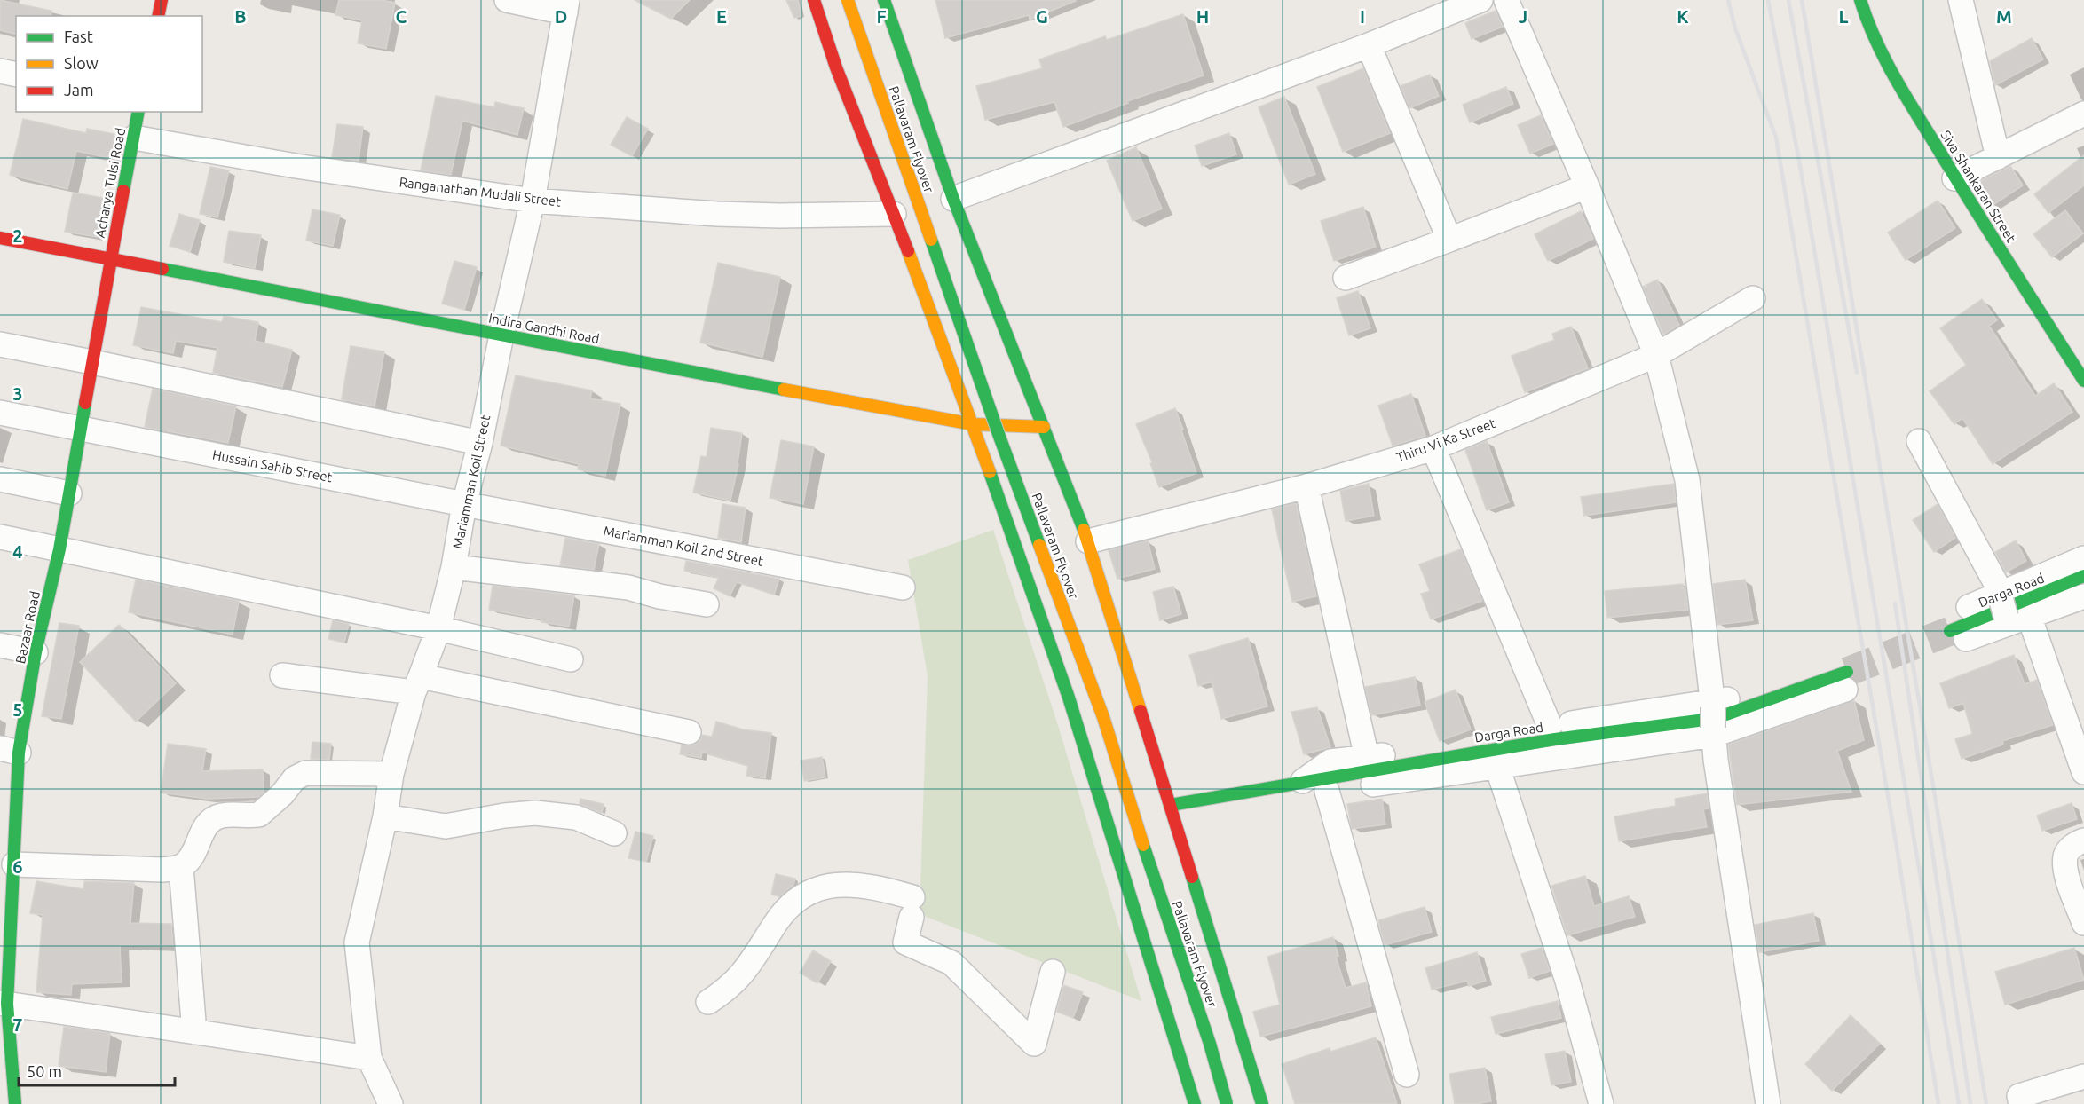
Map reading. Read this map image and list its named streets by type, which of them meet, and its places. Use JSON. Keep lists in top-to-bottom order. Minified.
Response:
{"streets":{"street":["Pallavaram Flyover","Acharya Tulsi Road","Siva Shankaran Street","Ranganathan Mudali Street","Indira Gandhi Road","Thiru Vi Ka Street","Hussain Sahib Street","Mariamman Koil Street","Mariamman Koil 2nd Street","Darga Road","Bazaar Road"]},"crossings":[["Acharya Tulsi Road","Ranganathan Mudali Street"],["Acharya Tulsi Road","Indira Gandhi Road"],["Acharya Tulsi Road","Bazaar Road"],["Ranganathan Mudali Street","Mariamman Koil Street"],["Indira Gandhi Road","Mariamman Koil Street"],["Indira Gandhi Road","Bazaar Road"],["Hussain Sahib Street","Mariamman Koil Street"],["Hussain Sahib Street","Mariamman Koil 2nd Street"],["Hussain Sahib Street","Bazaar Road"],["Mariamman Koil Street","Mariamman Koil 2nd Street"]],"legend":["Fast","Slow","Jam"],"scale_bar":"50 m","grid":{"columns":["B","C","D","E","F","G","H","I","J","K","L","M"],"rows":["2","3","4","5","6","7"]}}
